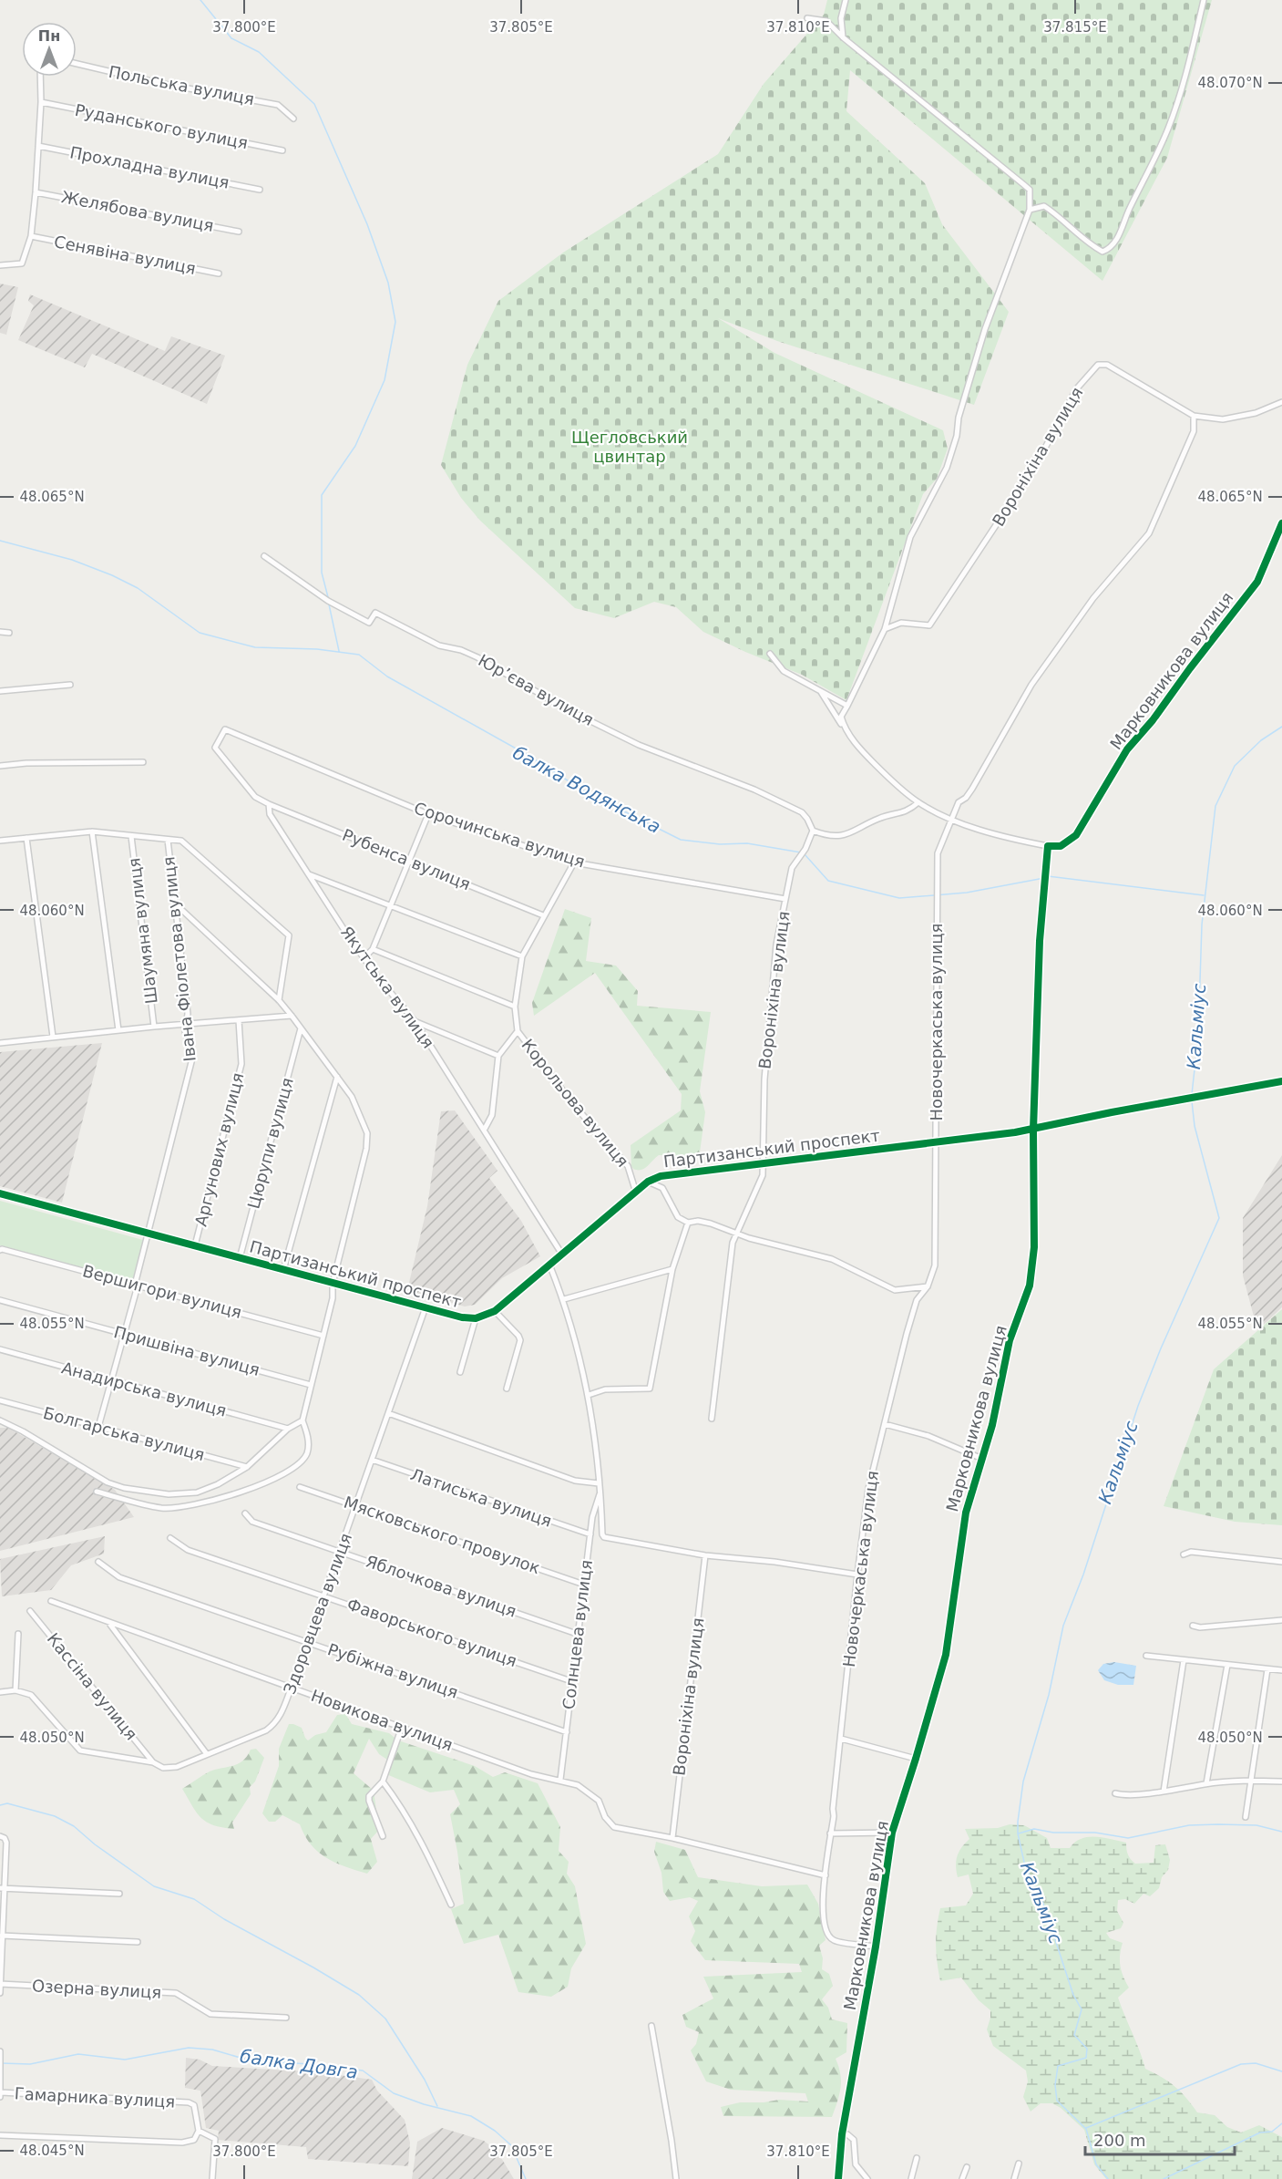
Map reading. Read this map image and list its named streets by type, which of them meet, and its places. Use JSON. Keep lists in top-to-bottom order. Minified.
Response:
{"streets":{"street":["Польська вулиця","Руданського вулиця","Прохладна вулиця","Желябова вулиця","Сенявіна вулиця","Вороніхіна вулиця","Марковникова вулиця","Юр’єва вулиця","Сорочинська вулиця","Рубенса вулиця","Шаумяна вулиця","Івана Фіолетова вулиця","Якутська вулиця","Новочеркаська вулиця","Корольова вулиця","Цюрупи вулиця","Партизанський проспект","Аргунових вулиця","Вершигори вулиця","Пришвіна вулиця","Анадирська вулиця","Болгарська вулиця","Латиська вулиця","Мясковського провулок","Яблочкова вулиця","Здоровцева вулиця","Фаворського вулиця","Солнцева вулиця","Рубіжна вулиця","Кассіна вулиця","Новикова вулиця","Озерна вулиця","Гамарника вулиця"]},"crossings":[["Вороніхіна вулиця","Юр’єва вулиця"],["Вороніхіна вулиця","Сорочинська вулиця"],["Вороніхіна вулиця","Новочеркаська вулиця"],["Вороніхіна вулиця","Партизанський проспект"],["Вороніхіна вулиця","Новикова вулиця"],["Марковникова вулиця","Новочеркаська вулиця"],["Марковникова вулиця","Партизанський проспект"],["Сорочинська вулиця","Рубенса вулиця"],["Сорочинська вулиця","Якутська вулиця"],["Сорочинська вулиця","Корольова вулиця"],["Рубенса вулиця","Якутська вулиця"],["Рубенса вулиця","Корольова вулиця"],["Івана Фіолетова вулиця","Партизанський проспект"],["Івана Фіолетова вулиця","Вершигори вулиця"],["Івана Фіолетова вулиця","Пришвіна вулиця"],["Івана Фіолетова вулиця","Анадирська вулиця"],["Івана Фіолетова вулиця","Болгарська вулиця"],["Якутська вулиця","Партизанський проспект"],["Новочеркаська вулиця","Партизанський проспект"],["Новочеркаська вулиця","Новикова вулиця"],["Корольова вулиця","Партизанський проспект"],["Цюрупи вулиця","Партизанський проспект"],["Партизанський проспект","Аргунових вулиця"],["Партизанський проспект","Здоровцева вулиця"],["Латиська вулиця","Здоровцева вулиця"],["Латиська вулиця","Солнцева вулиця"],["Мясковського провулок","Здоровцева вулиця"],["Мясковського провулок","Солнцева вулиця"],["Яблочкова вулиця","Здоровцева вулиця"],["Яблочкова вулиця","Солнцева вулиця"],["Здоровцева вулиця","Фаворського вулиця"],["Здоровцева вулиця","Рубіжна вулиця"],["Здоровцева вулиця","Кассіна вулиця"],["Здоровцева вулиця","Новикова вулиця"],["Фаворського вулиця","Солнцева вулиця"],["Солнцева вулиця","Рубіжна вулиця"],["Солнцева вулиця","Новикова вулиця"]],"water":["балка Водянська","Кальміус","балка Довга"],"parks":["Щегловський цвинтар"],"scale_bar":"200 m","north":"top","coordinates":["37.800°E","37.805°E","37.810°E","37.815°E","48.070°N","48.065°N","48.060°N","48.055°N","48.050°N","48.045°N"]}
